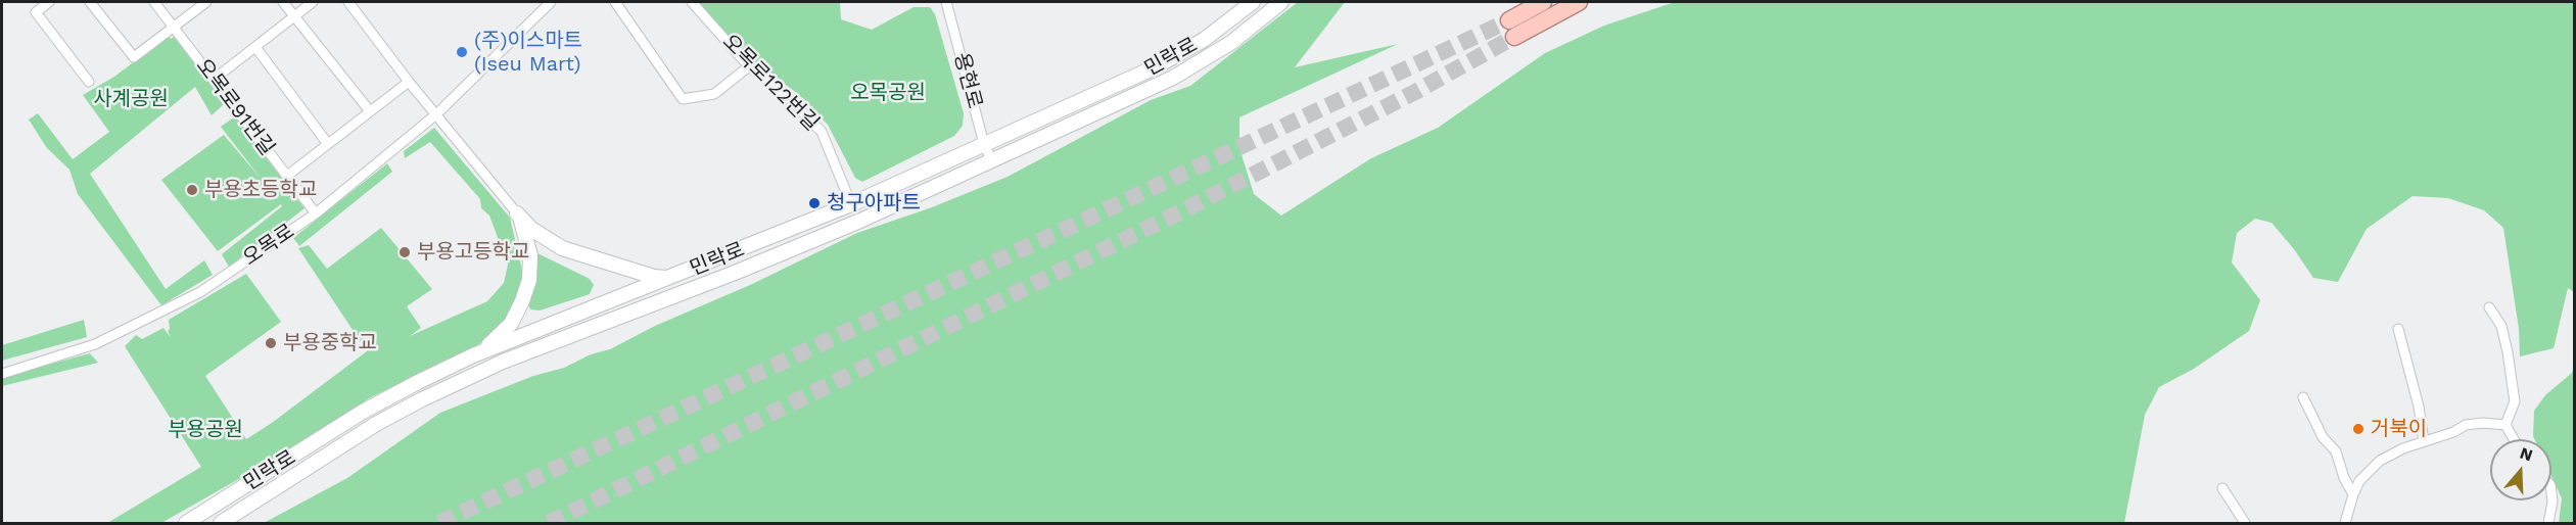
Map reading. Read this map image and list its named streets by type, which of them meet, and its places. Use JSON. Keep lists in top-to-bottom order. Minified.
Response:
{"streets":{"main road":["민락로"],"street":["용현로","오목로122번길","오목로91번길","오목로"]},"crossings":[["민락로","용현로"],["민락로","오목로122번길"],["오목로91번길","오목로"]],"parks":["오목공원","사계공원","부용공원"],"places":["(주)이스마트 (Iseu Mart)","부용초등학교","청구아파트","부용고등학교","부용중학교","거북이"],"north":"top"}
